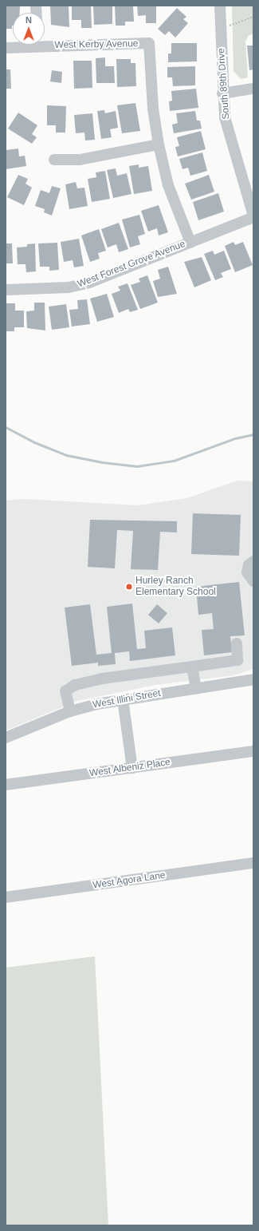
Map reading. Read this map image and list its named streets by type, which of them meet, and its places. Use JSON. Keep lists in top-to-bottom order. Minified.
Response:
{"streets":{"street":["West Kerby Avenue","South 89th Drive","West Forest Grove Avenue","West Illini Street","West Albeniz Place","West Agora Lane"]},"crossings":[["South 89th Drive","West Forest Grove Avenue"]],"places":["Hurley Ranch Elementary School"],"north":"top"}
